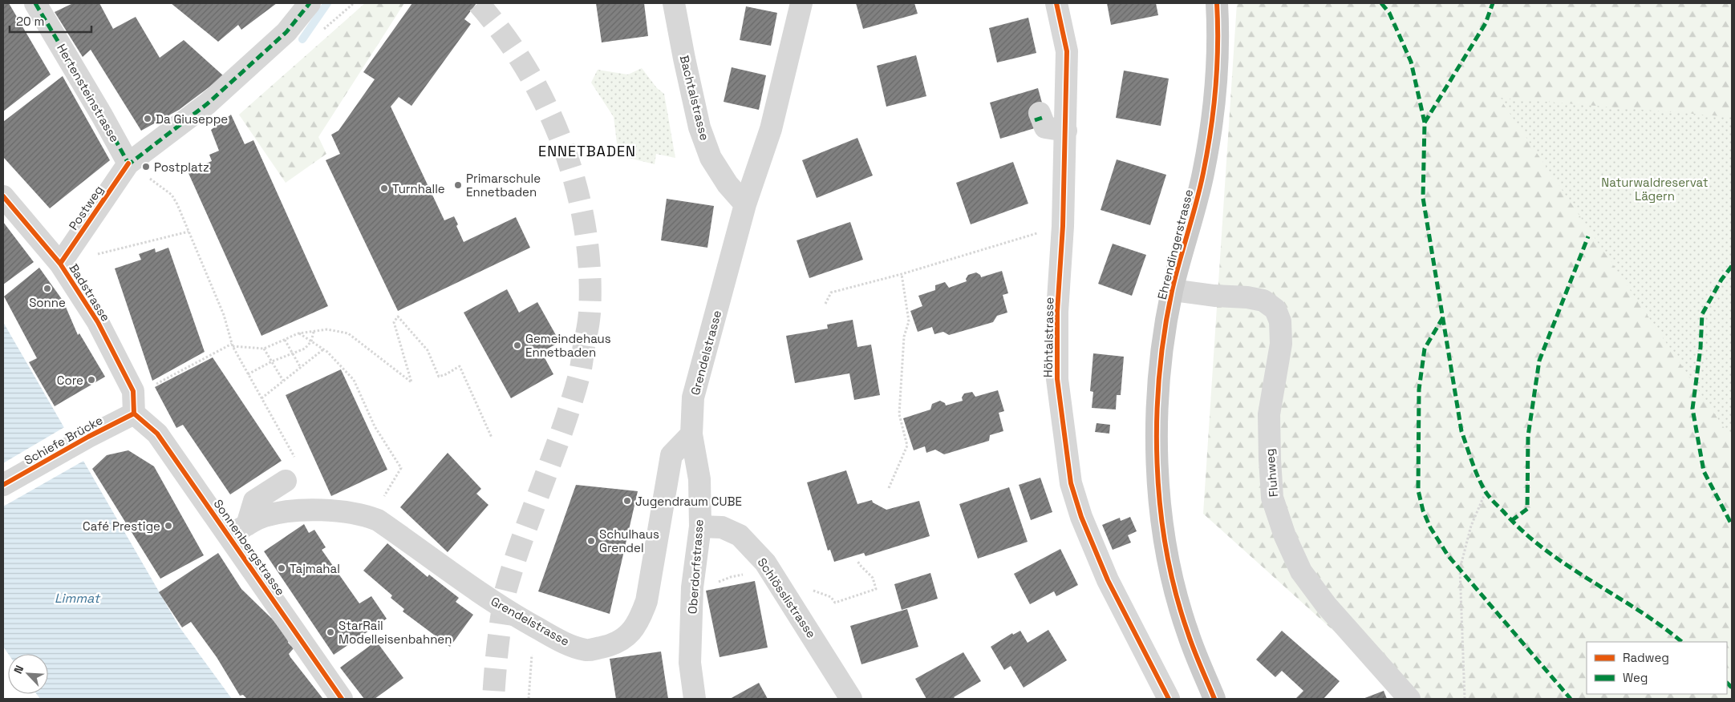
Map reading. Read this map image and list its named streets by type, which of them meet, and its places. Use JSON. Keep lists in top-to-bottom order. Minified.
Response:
{"streets":{"main road":["Ehrendingerstrasse"],"street":["Hertensteinstrasse","Bachtalstrasse","Postweg","Badstrasse","Höhtalstrasse","Grendelstrasse","Schiefe Brücke","Fluhweg","Sonnenbergstrasse","Oberdorfstrasse","Schlösslistrasse"]},"crossings":[["Hertensteinstrasse","Postweg"],["Bachtalstrasse","Grendelstrasse"],["Postweg","Badstrasse"],["Ehrendingerstrasse","Fluhweg"],["Badstrasse","Schiefe Brücke"],["Badstrasse","Sonnenbergstrasse"],["Grendelstrasse","Sonnenbergstrasse"],["Grendelstrasse","Oberdorfstrasse"],["Schiefe Brücke","Sonnenbergstrasse"],["Oberdorfstrasse","Schlösslistrasse"]],"districts":["ENNETBADEN"],"water":["Limmat"],"parks":["Naturwaldreservat Lägern"],"places":["Da Giuseppe","Postplatz","Primarschule Ennetbaden","Turnhalle","Sonne","Gemeindehaus Ennetbaden","Core","Jugendraum CUBE","Café Prestige","Schulhaus Grendel","Tajmahal","StarRail Modelleisenbahnen"],"legend":["Radweg","Weg"],"scale_bar":"20 m","north":"top left"}
